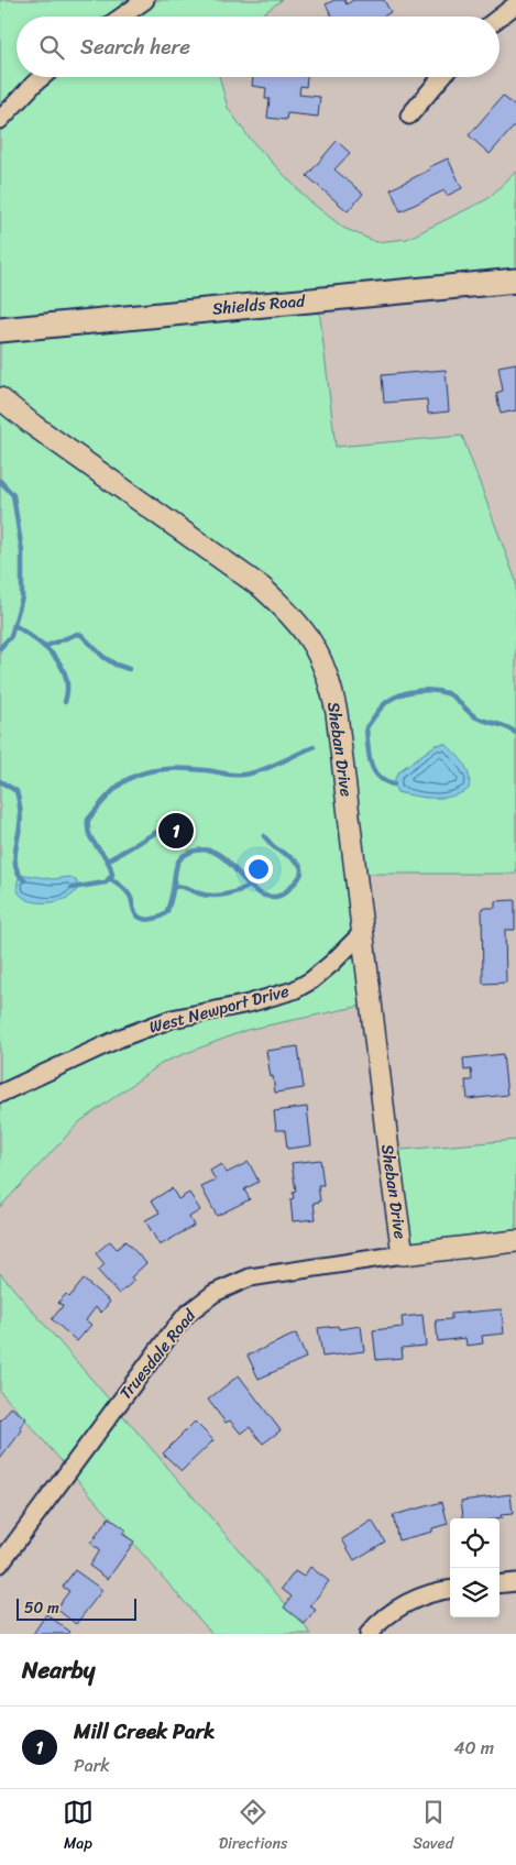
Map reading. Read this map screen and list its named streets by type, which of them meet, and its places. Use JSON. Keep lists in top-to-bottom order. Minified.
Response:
{"streets":{"main road":["Shields Road"],"street":["Sheban Drive","West Newport Drive","Truesdale Road"]},"crossings":[["Sheban Drive","West Newport Drive"],["Sheban Drive","Truesdale Road"]],"scale_bar":"50 m","page":{"search":"Search here","pins":"1","scale":"50 m","heading":"Nearby","list":[{"mark":"1","name":"Mill Creek Park","note":"Park","value":"40 m"}],"nav":["Map","Directions","Saved"]}}
